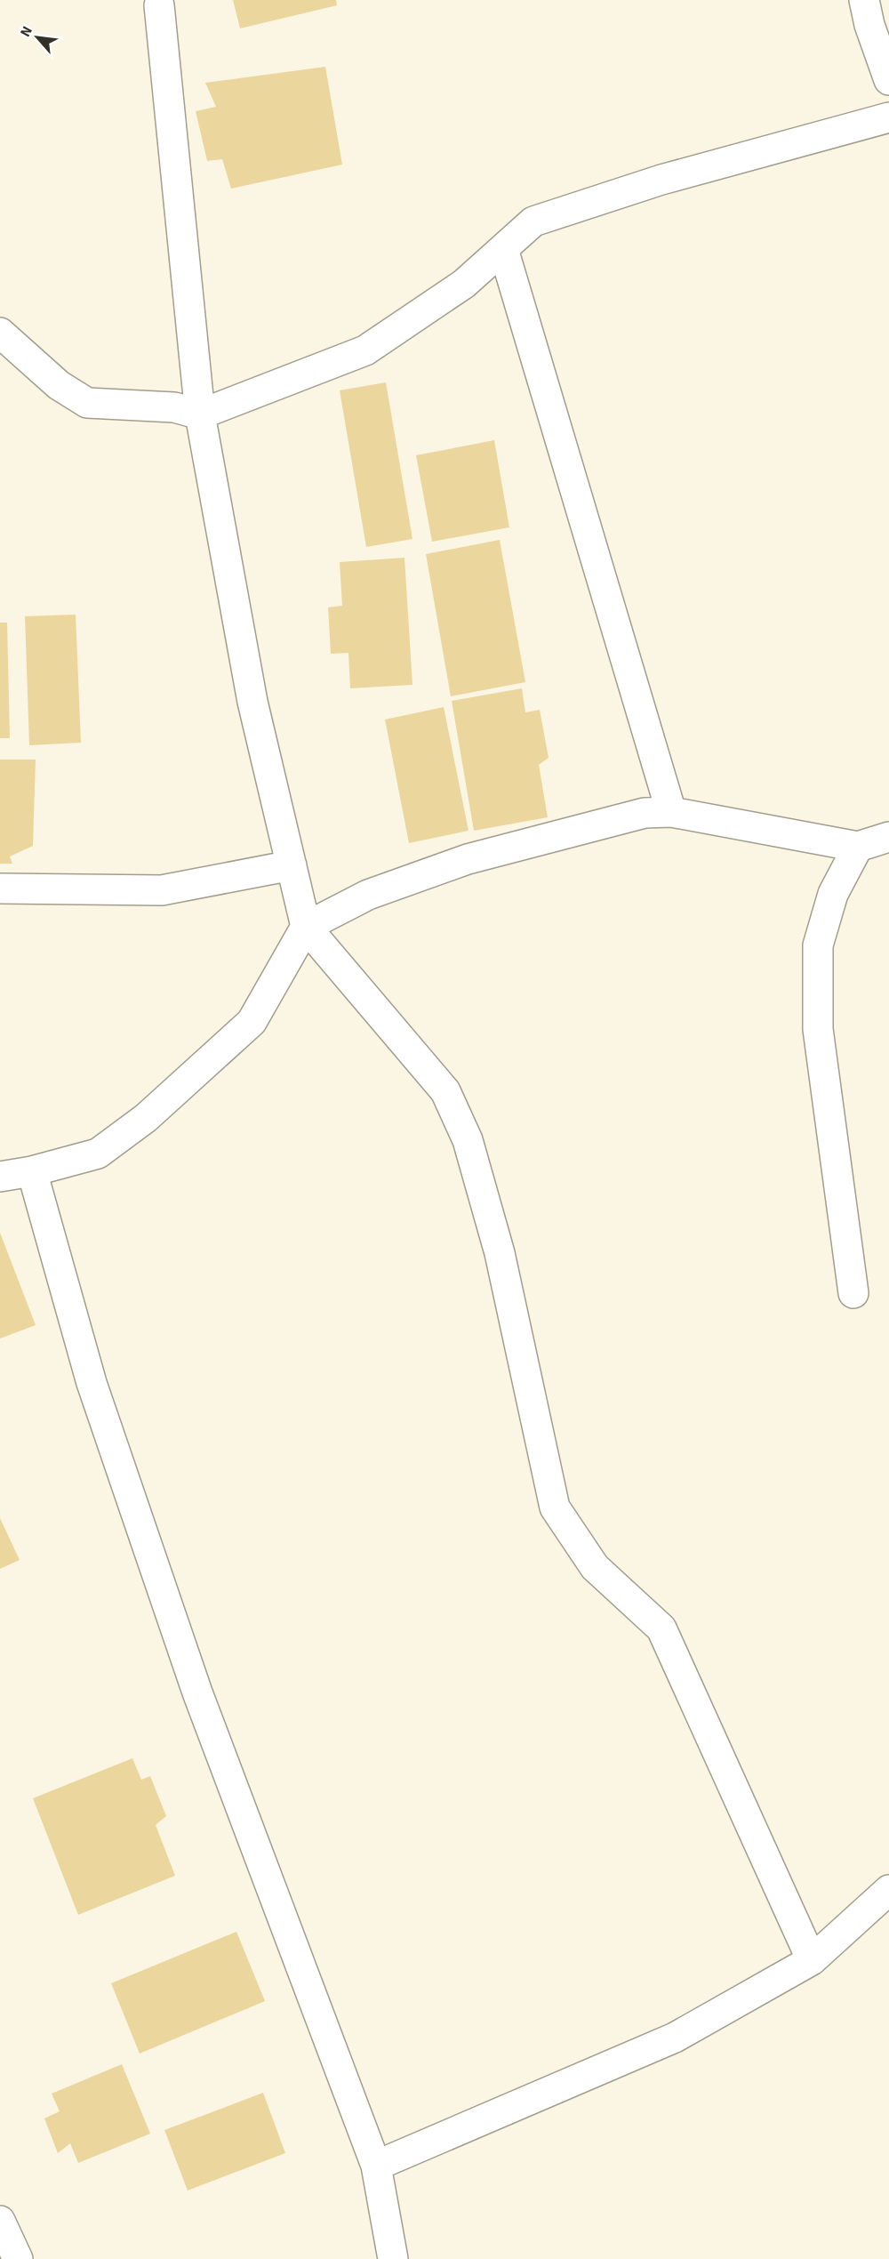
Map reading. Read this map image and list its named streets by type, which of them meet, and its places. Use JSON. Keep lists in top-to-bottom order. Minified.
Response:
{"north":"top left"}
